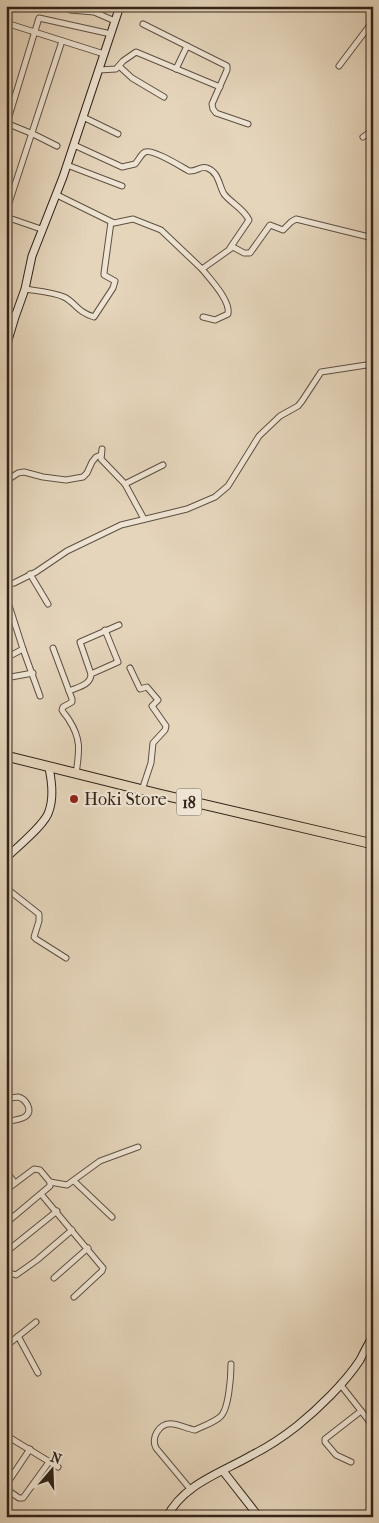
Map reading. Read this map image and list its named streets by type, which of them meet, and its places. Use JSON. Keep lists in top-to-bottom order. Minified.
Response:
{"streets":{"highway":["18"]},"places":["Hoki Store"],"north":"top"}
